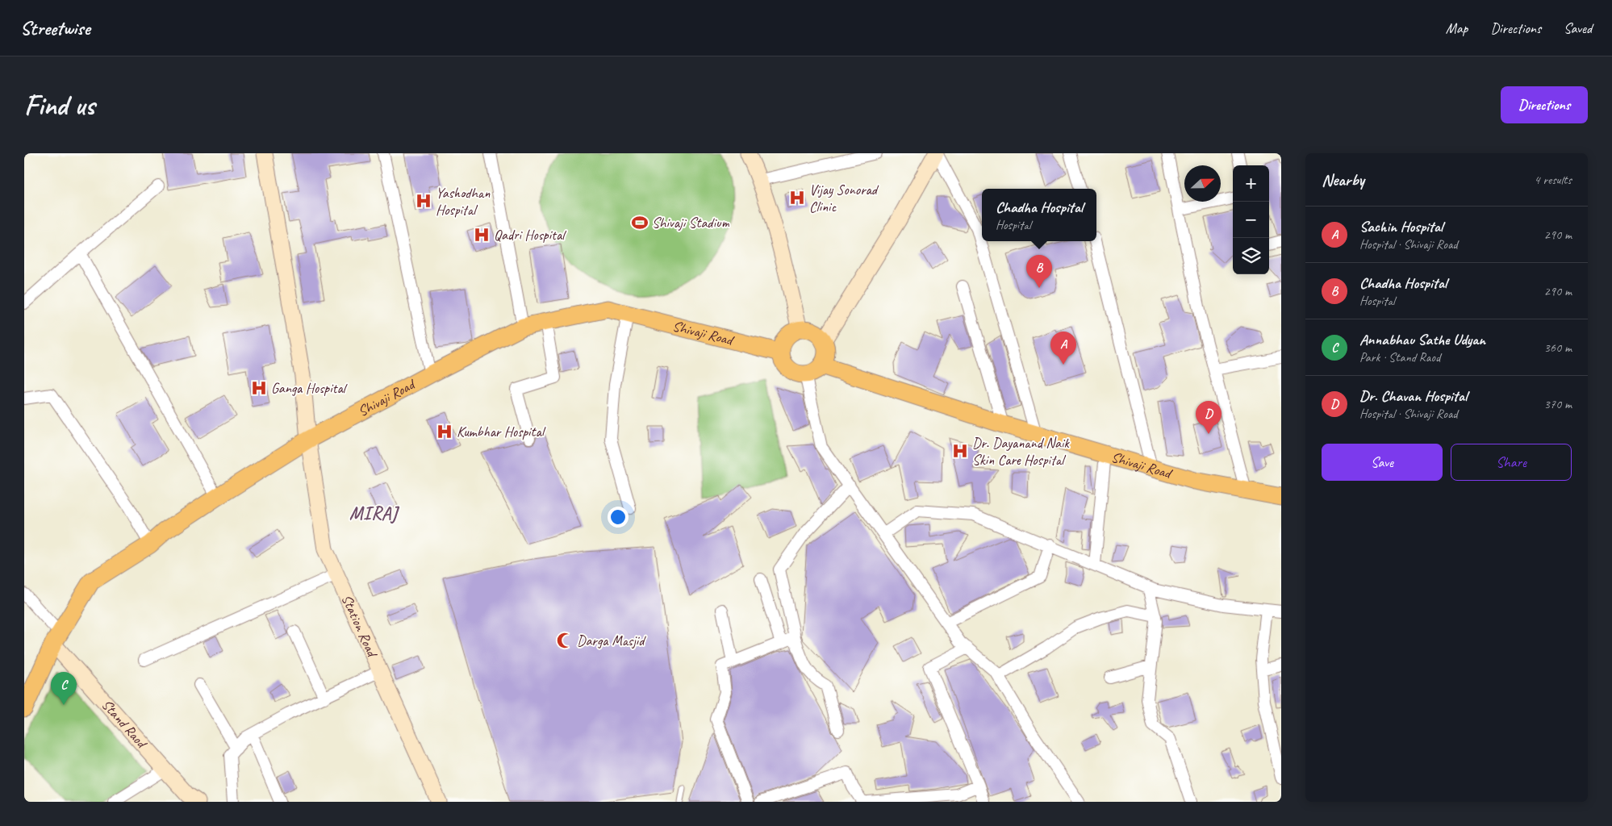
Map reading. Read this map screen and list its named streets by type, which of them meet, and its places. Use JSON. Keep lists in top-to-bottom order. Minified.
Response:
{"streets":{"main road":["Shivaji Road","Station Road","Stand Raod"]},"crossings":[["Shivaji Road","Station Road"],["Shivaji Road","Stand Raod"]],"districts":["MIRAJ"],"places":{"hospital":["Vijay Sonorad Clinic","Yashodhan Hospital","Qadri Hospital","Ganga Hospital","Kumbhar Hospital","Dr. Dayanand Naik Skin Care Hospital"],"sports":["Shivaji Stadium"],"mosque":["Darga Masjid"]},"north":"right","page":{"header":"Streetwise","nav":["Map","Directions","Saved"],"buttons":["Directions",["Save","Share"]],"title":"Find us","heading":["Nearby","4 results"],"map_buttons":["+","−"],"popup":["Chadha Hospital","Hospital"],"list":[{"mark":"A","name":"Sachin Hospital","note":"Hospital · Shivaji Road","value":"290 m"},{"mark":"B","name":"Chadha Hospital","note":"Hospital","value":"290 m"},{"mark":"C","name":"Annabhau Sathe Udyan","note":"Park · Stand Raod","value":"360 m"},{"mark":"D","name":"Dr. Chavan Hospital","note":"Hospital · Shivaji Road","value":"370 m"}],"pins":["B","A","D","C"]}}
